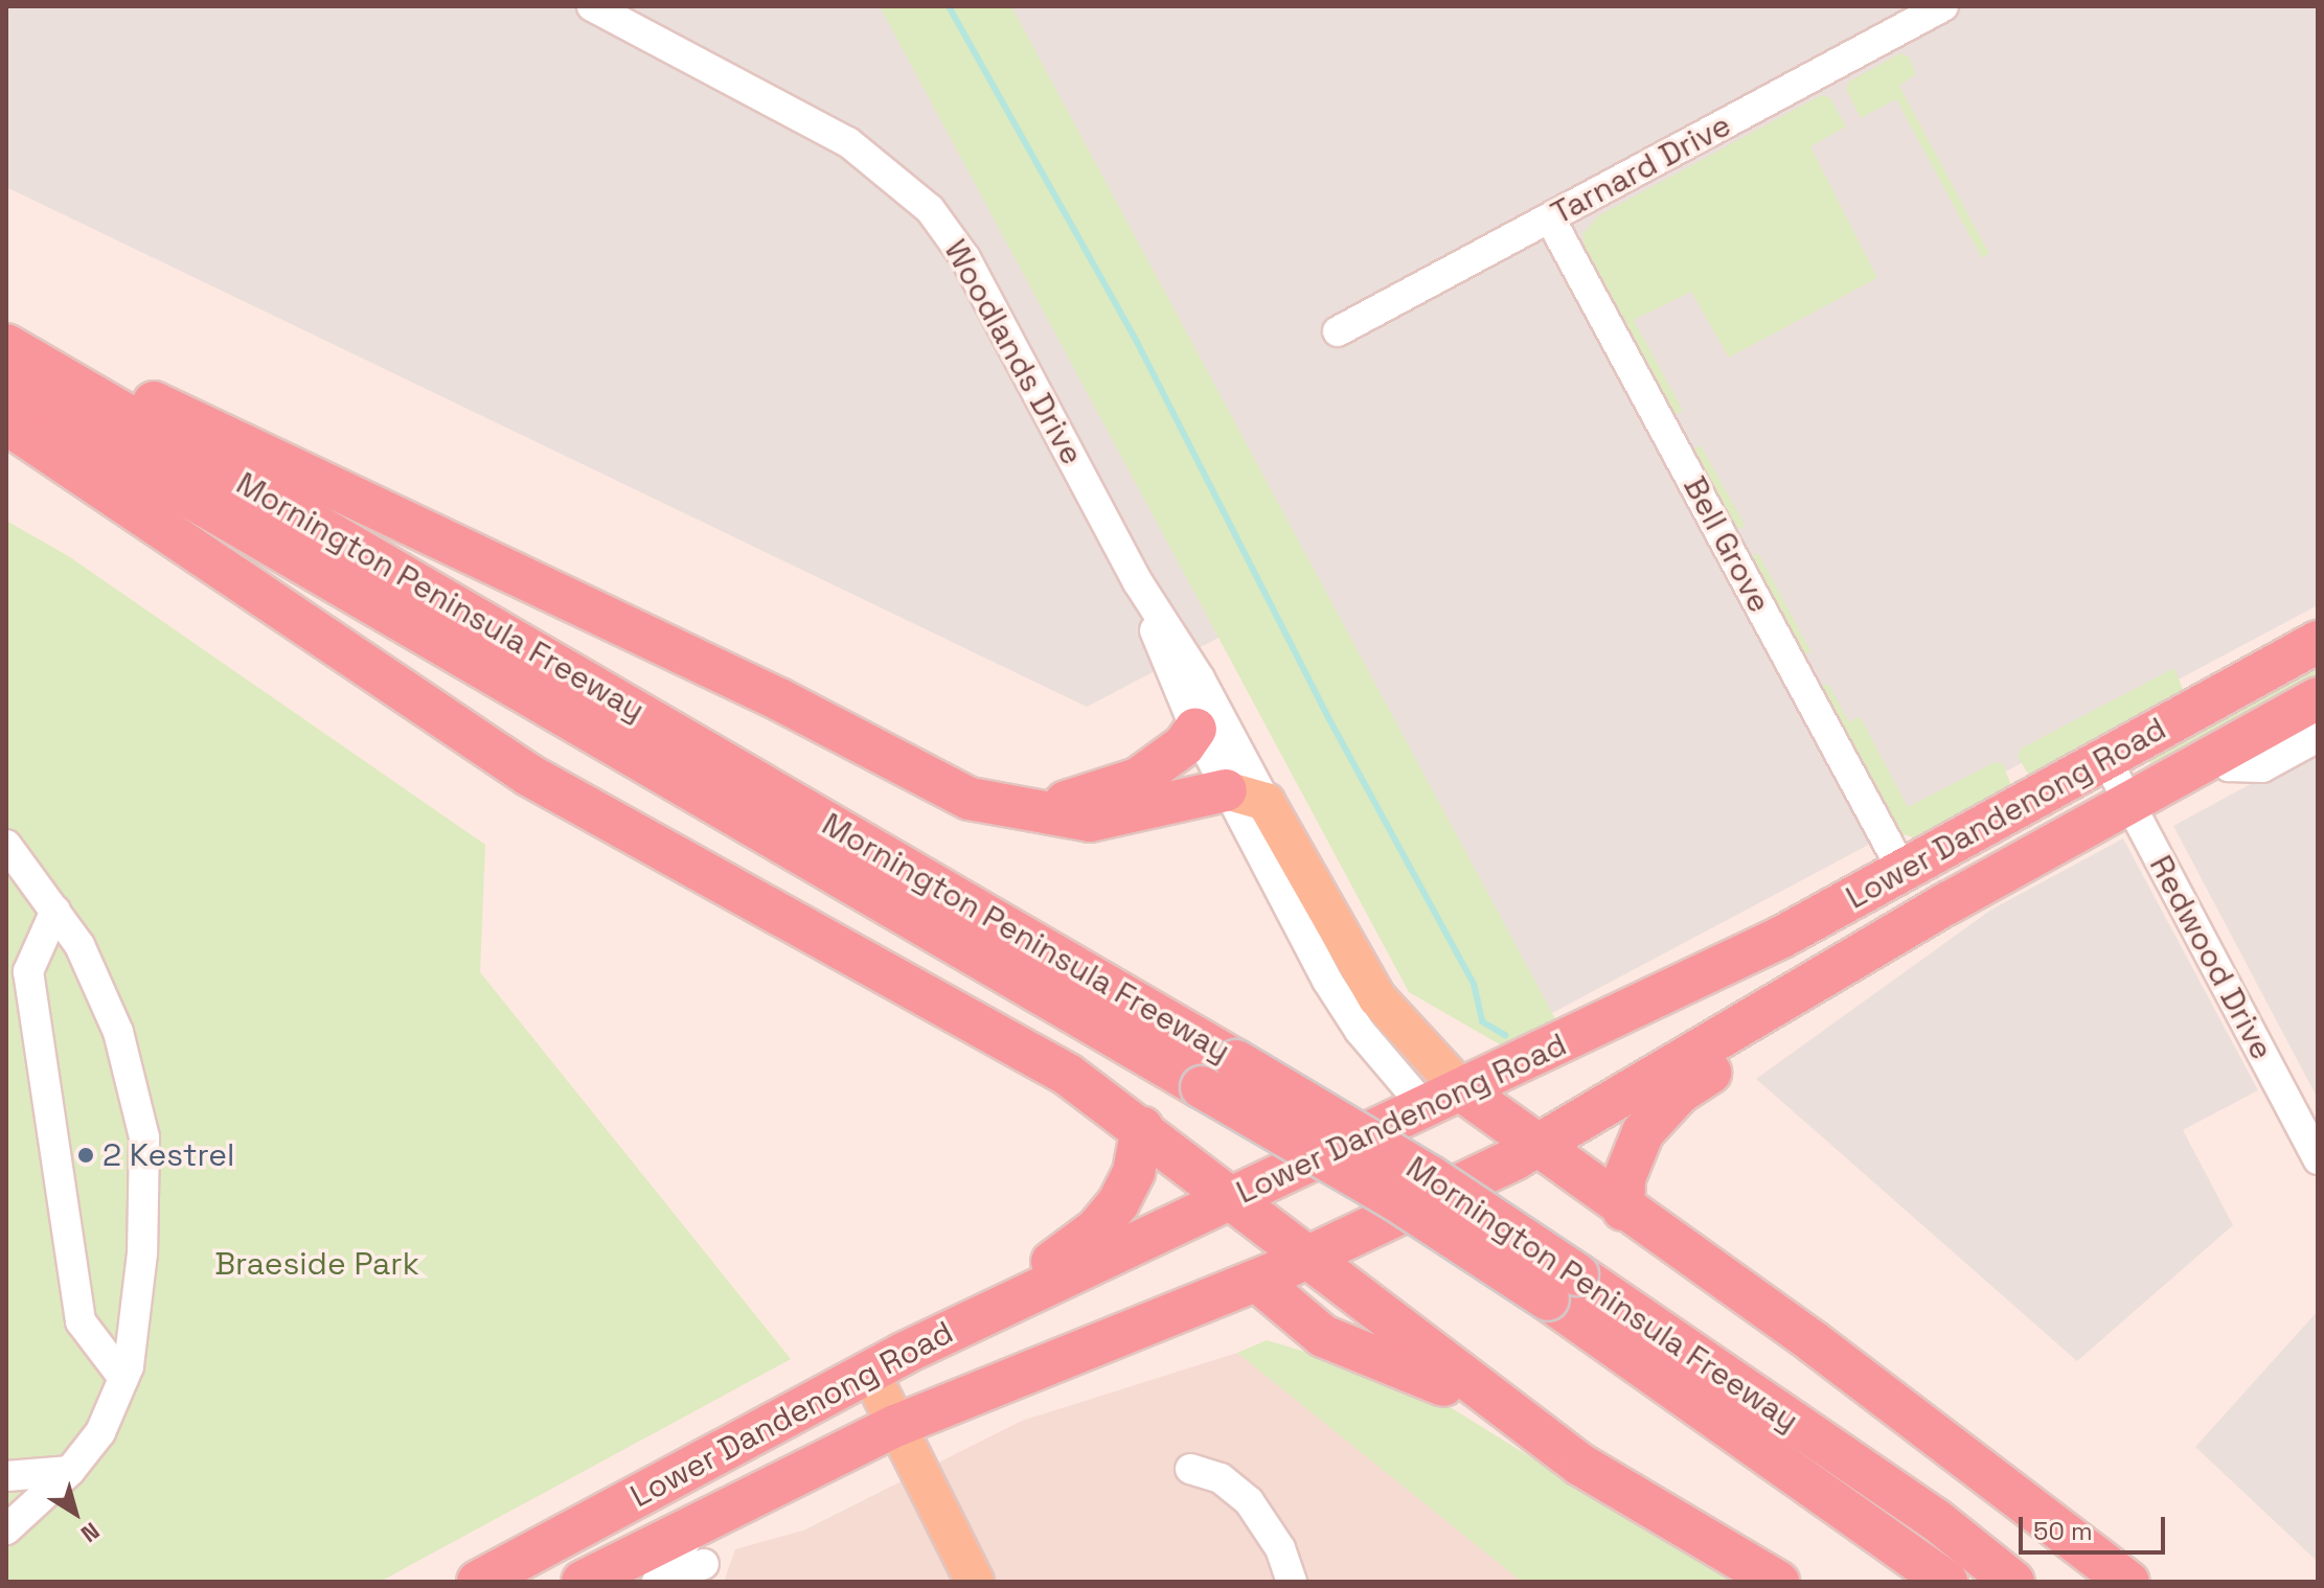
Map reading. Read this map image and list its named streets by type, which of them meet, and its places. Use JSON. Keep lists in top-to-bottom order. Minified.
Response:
{"streets":{"highway":["Mornington Peninsula Freeway","Lower Dandenong Road"],"main road":["Woodlands Drive"],"street":["Tarnard Drive","Bell Grove","Redwood Drive"]},"crossings":[["Tarnard Drive","Bell Grove"],["Woodlands Drive","Lower Dandenong Road"],["Bell Grove","Lower Dandenong Road"],["Lower Dandenong Road","Redwood Drive"]],"parks":["Braeside Park"],"places":["2 Kestrel"],"scale_bar":"50 m","north":"bottom right"}
